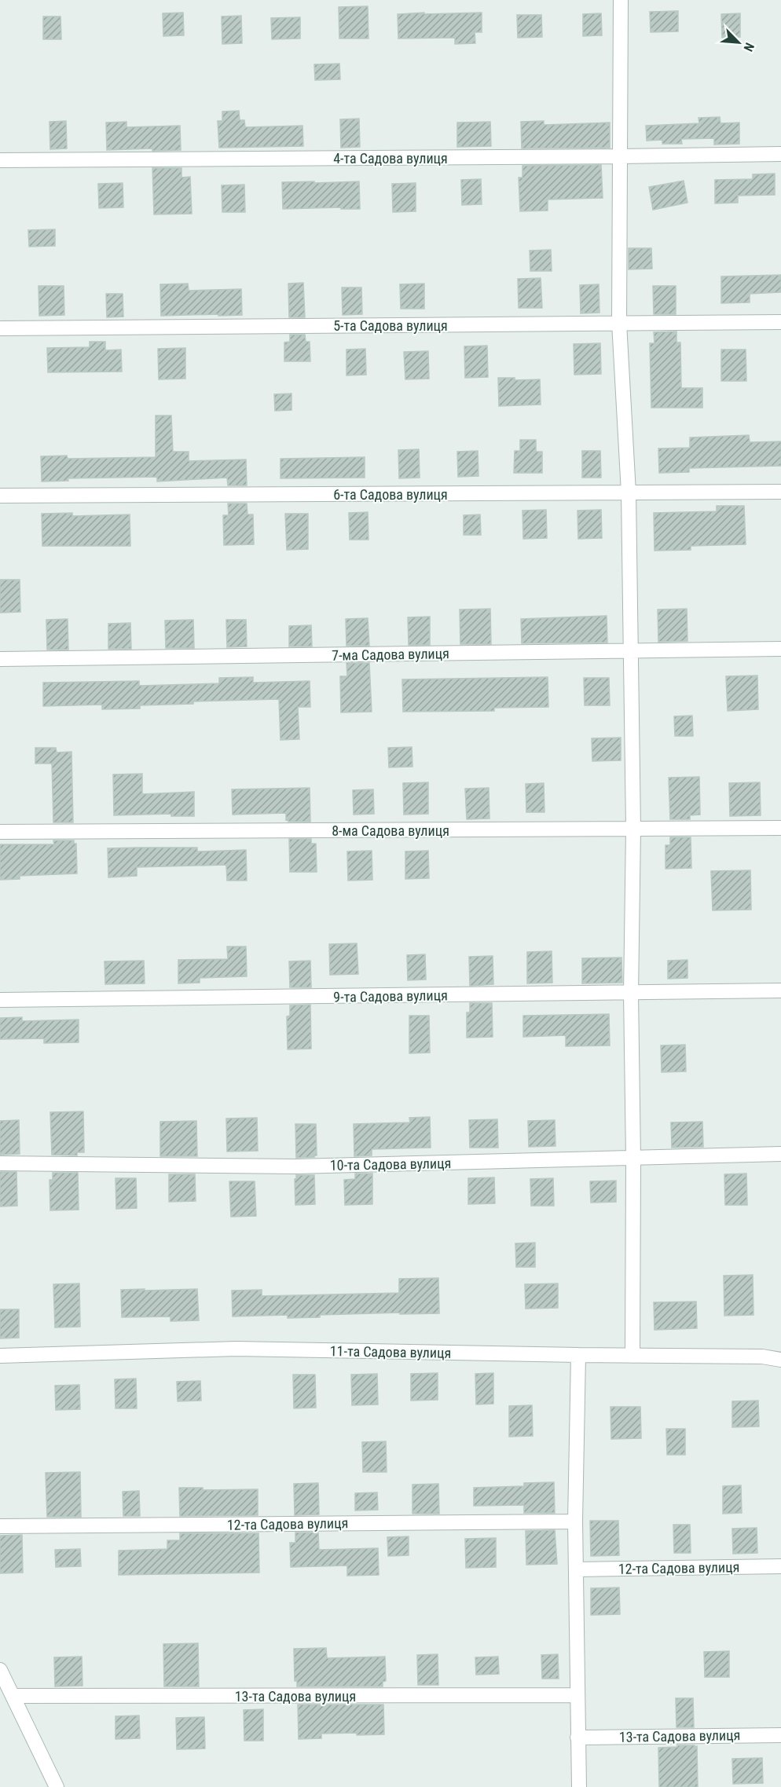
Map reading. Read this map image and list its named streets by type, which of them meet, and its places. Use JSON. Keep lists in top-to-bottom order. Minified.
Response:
{"streets":{"street":["4-та Садова вулиця","5-та Садова вулиця","6-та Садова вулиця","7-ма Садова вулиця","8-ма Садова вулиця","9-та Садова вулиця","10-та Садова вулиця","11-та Садова вулиця","12-та Садова вулиця","13-та Садова вулиця"]},"north":"bottom right"}
